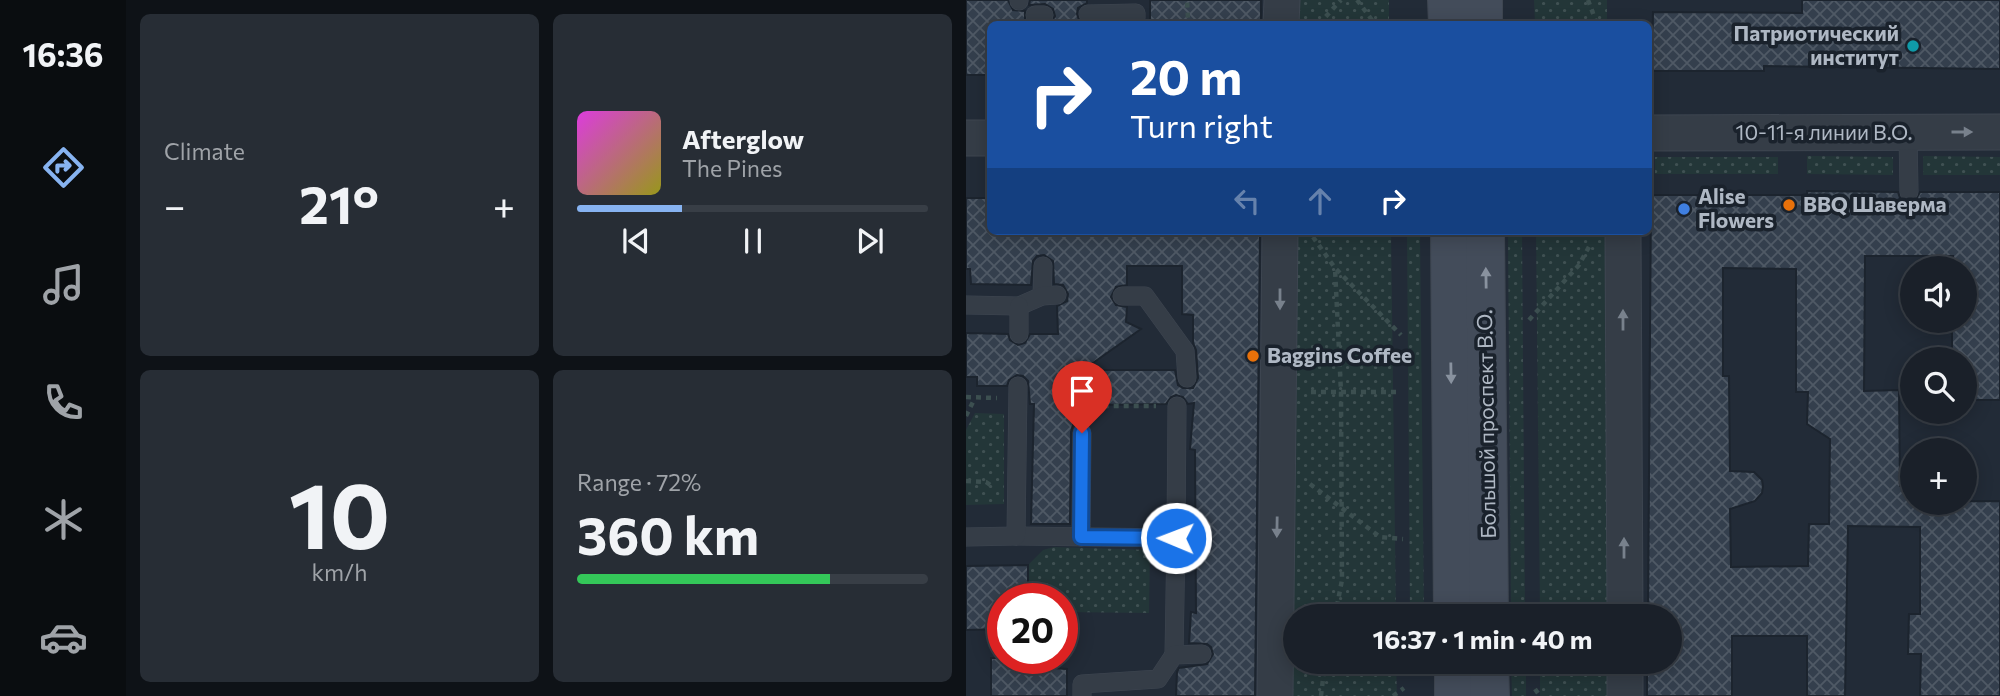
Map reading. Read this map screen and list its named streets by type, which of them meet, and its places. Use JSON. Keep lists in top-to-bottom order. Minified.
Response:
{"streets":{"main road":["Большой проспект В.О."],"street":["10-11-я линии В.О."]},"places":["Патриотический институт","BBQ Шаверма","Alise Flowers","Baggins Coffee"],"page":{"tabs":"16:36","tile":["Climate",["10","km/h"],["Range · 72%","360 km"]],"turn":["20 m","Turn right"],"song":["Afterglow","The Pines"],"heat":["−","21°","+"],"map_buttons":"+","limit":"20","trip":"16:37 · 1 min · 40 m"}}
